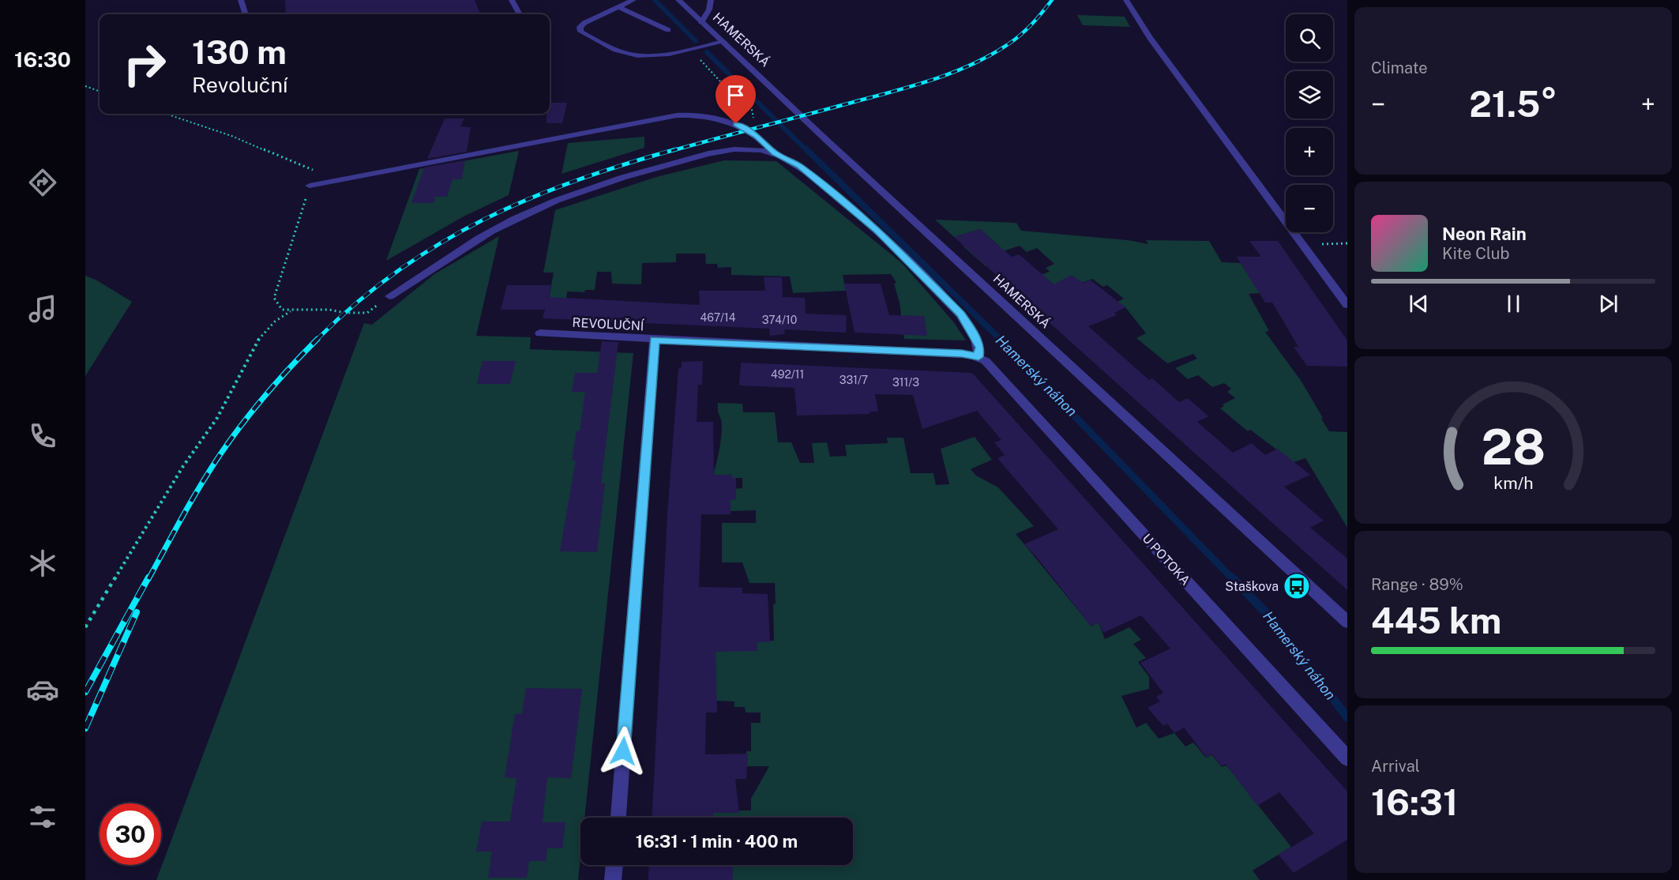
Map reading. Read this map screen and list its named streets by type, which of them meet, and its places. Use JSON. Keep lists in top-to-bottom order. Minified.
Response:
{"streets":{"street":["HAMERSKÁ","REVOLUČNÍ","U POTOKA"]},"crossings":[["REVOLUČNÍ","U POTOKA"]],"water":["Hamerský náhon"],"places":{"bus stop":["Staškova"]},"house_numbers":["467/14","374/10","492/11","331/7","311/3"],"page":{"tabs":"16:30","tile":["Climate",["Range · 89%","445 km"],["Arrival","16:31"]],"map_buttons":["+","−"],"turn":["130 m","Revoluční"],"heat":["−","21.5°","+"],"song":["Neon Rain","Kite Club"],"limit":"30","trip":"16:31 · 1 min · 400 m","gauge":["28","km/h"]}}
